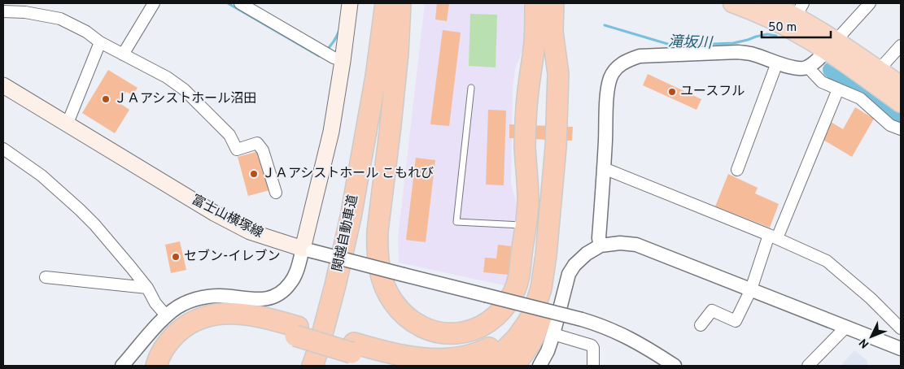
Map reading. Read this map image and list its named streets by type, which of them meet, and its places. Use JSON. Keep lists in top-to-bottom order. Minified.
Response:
{"streets":{"highway":["関越自動車道"],"main road":["富士山横塚線"]},"water":["滝坂川"],"places":["ユースフル","ＪＡアシストホール沼田","ＪＡアシストホール こもれび","セブン-イレブン"],"scale_bar":"50 m","north":"bottom left"}
